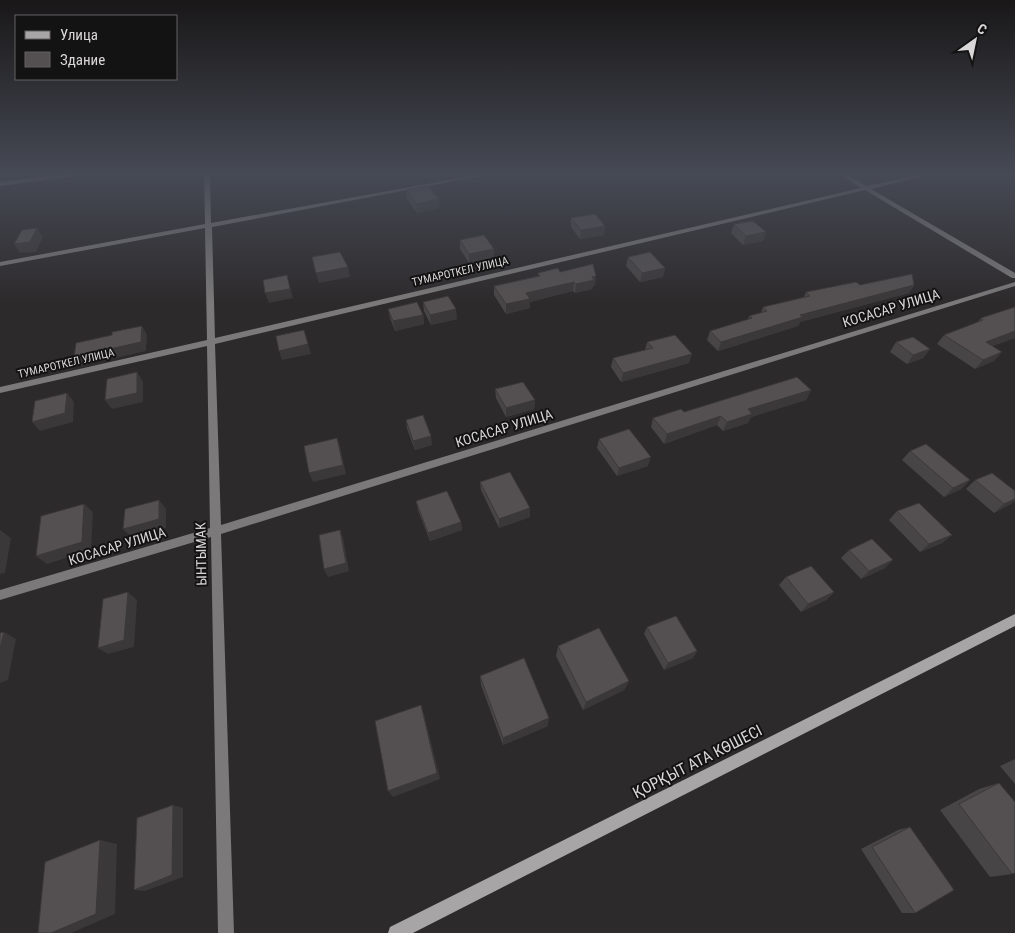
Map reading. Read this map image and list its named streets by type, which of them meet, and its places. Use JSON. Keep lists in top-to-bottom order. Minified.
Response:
{"streets":{"main road":["ҚОРҚЫТ АТА КӨШЕСІ"],"street":["ТУМАРОТКЕЛ УЛИЦА","КОСАСАР УЛИЦА","ЫНТЫМАК"]},"crossings":[["ТУМАРОТКЕЛ УЛИЦА","ЫНТЫМАК"],["КОСАСАР УЛИЦА","ЫНТЫМАК"]],"legend":["Улица","Здание"],"north":"top right"}
